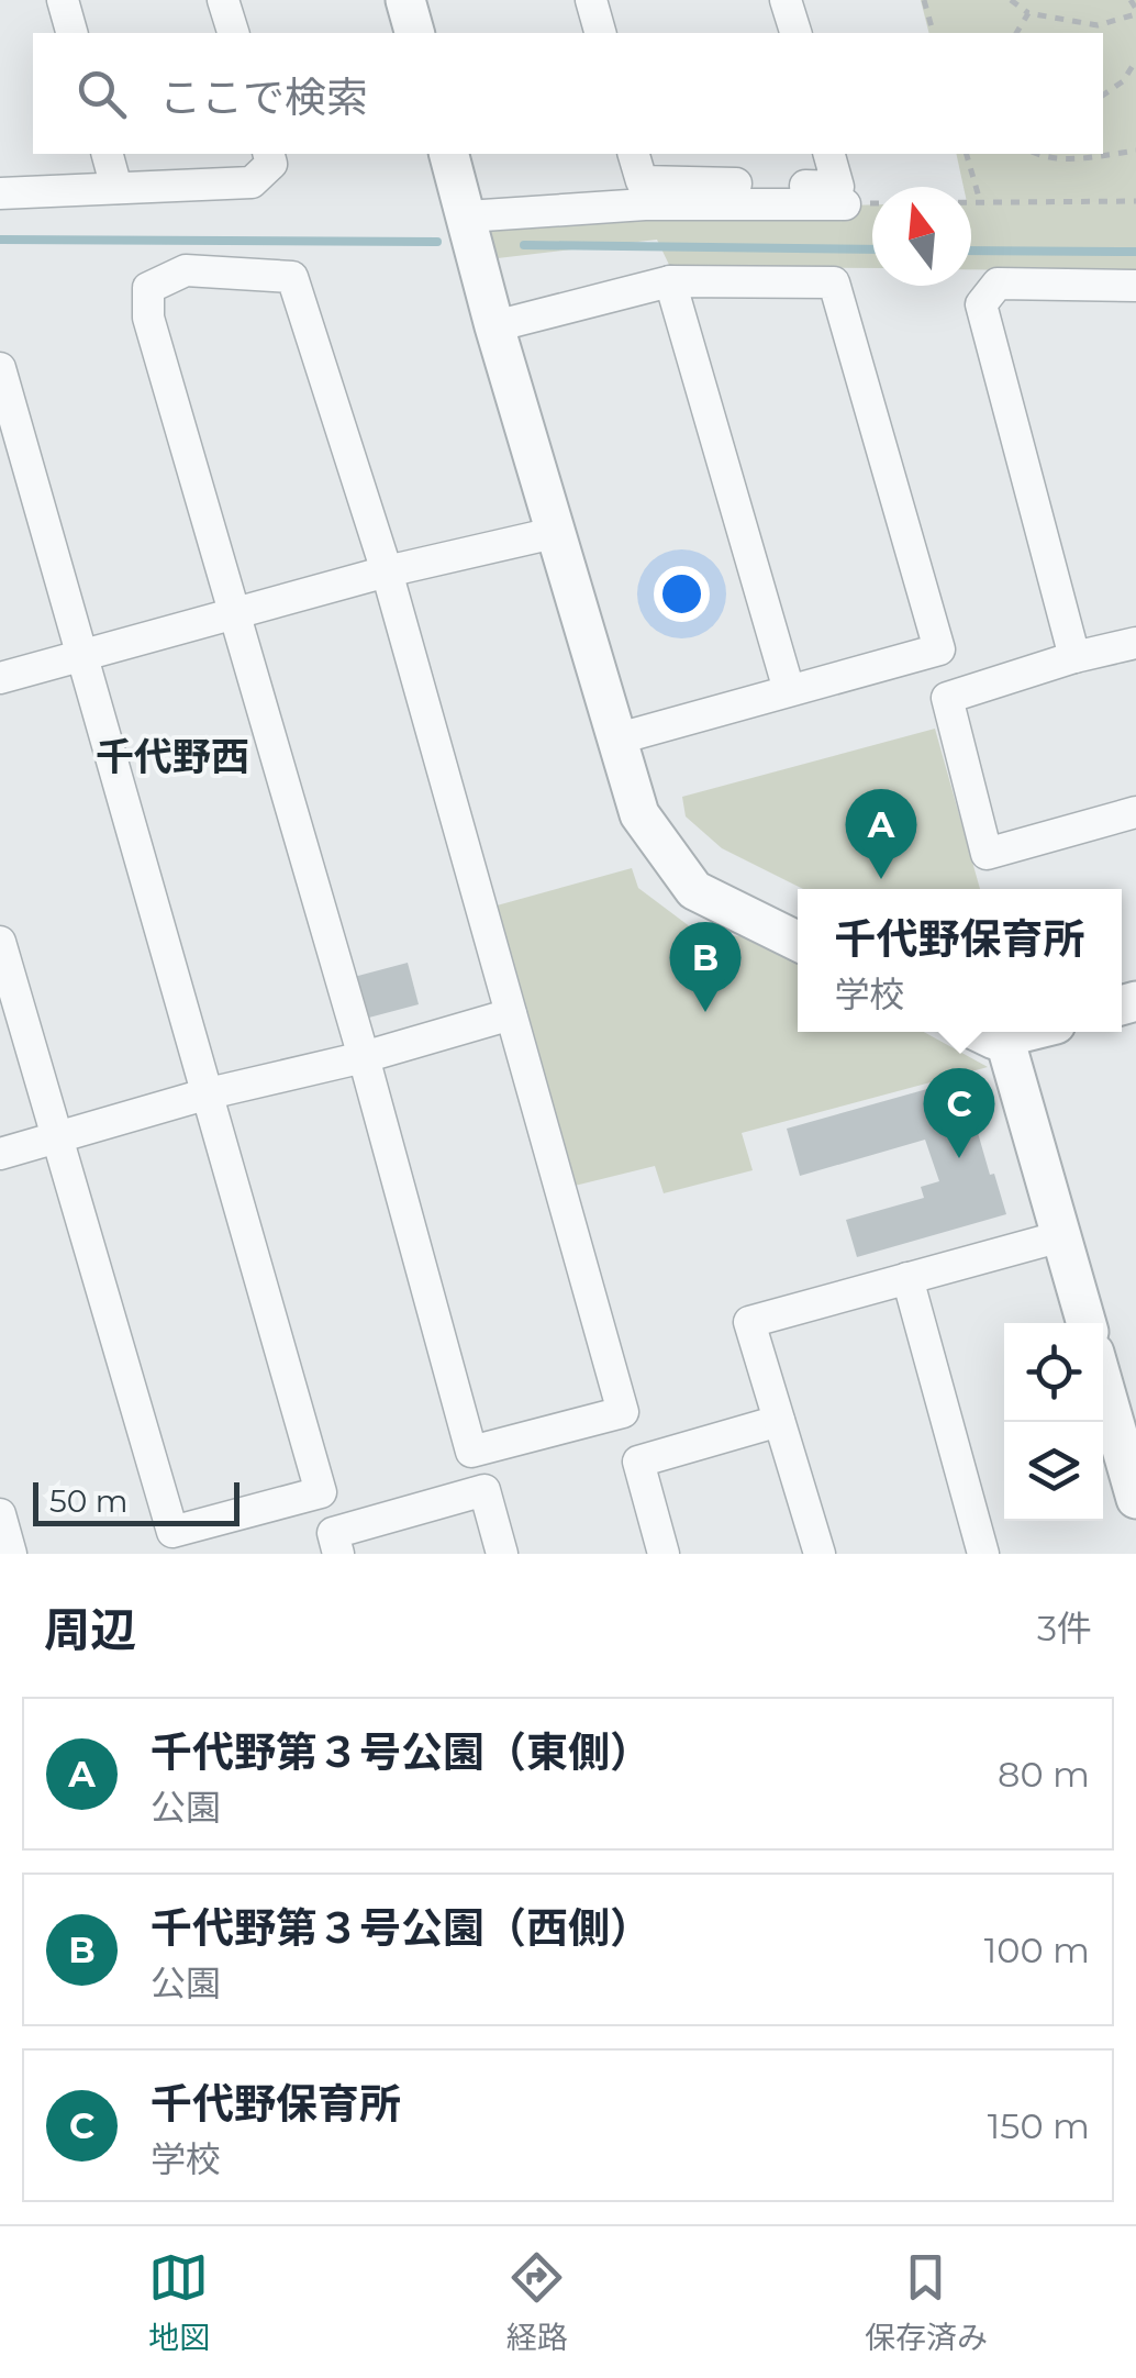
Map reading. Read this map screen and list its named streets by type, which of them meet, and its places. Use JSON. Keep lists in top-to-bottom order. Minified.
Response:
{"districts":["千代野西"],"scale_bar":"50 m","north":"top","page":{"search":"ここで検索","pins":["A","B","C"],"popup":["千代野保育所","学校"],"scale":"50 m","heading":["周辺","3件"],"list":[{"mark":"A","name":"千代野第３号公園（東側）","note":"公園","value":"80 m"},{"mark":"B","name":"千代野第３号公園（西側）","note":"公園","value":"100 m"},{"mark":"C","name":"千代野保育所","note":"学校","value":"150 m"}],"nav":["地図","経路","保存済み"]}}
